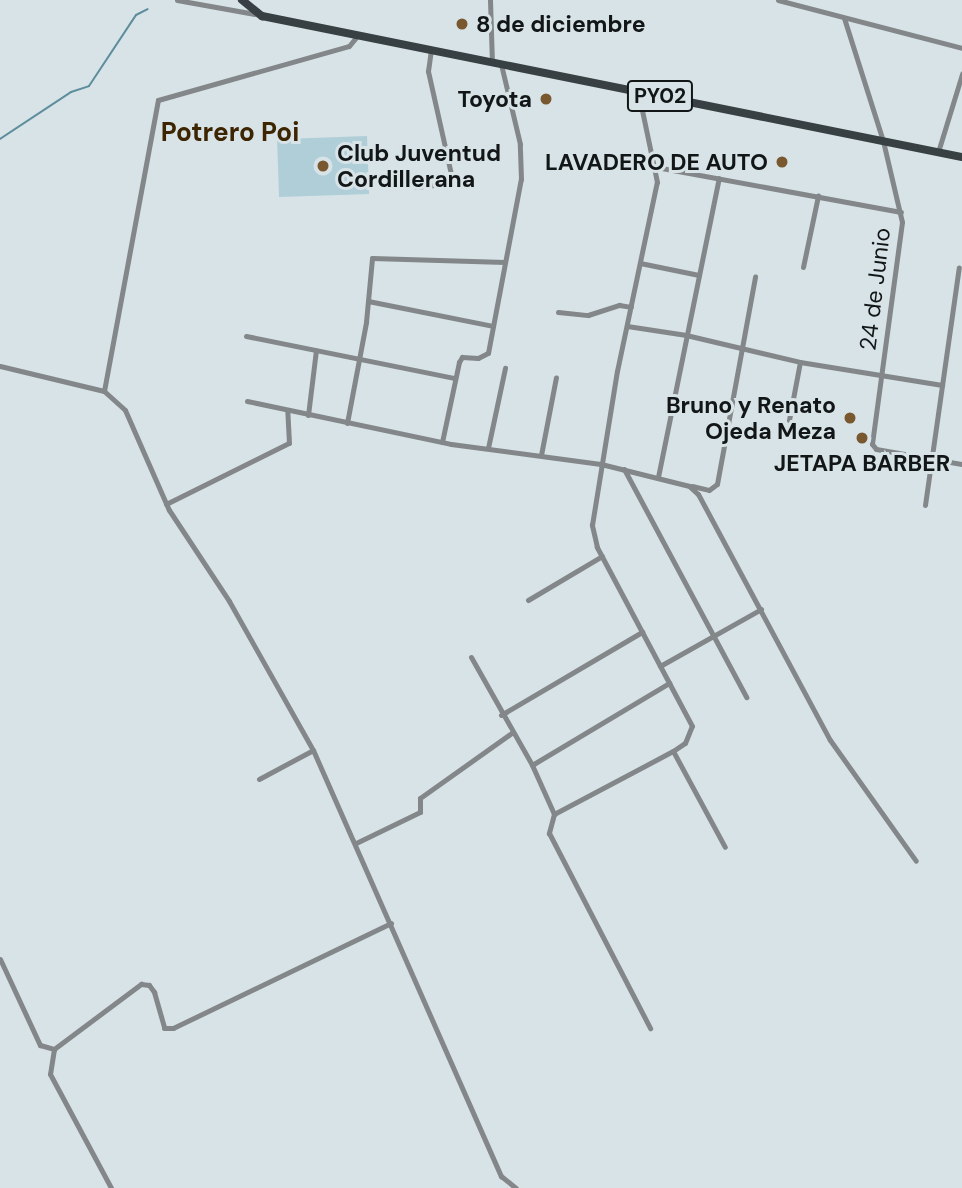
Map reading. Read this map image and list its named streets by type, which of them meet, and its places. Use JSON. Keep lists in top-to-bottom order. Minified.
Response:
{"streets":{"main road":["PY02"],"street":["24 de Junio"]},"crossings":[["PY02","24 de Junio"]],"districts":["Potrero Poi"],"places":["8 de diciembre","Toyota","LAVADERO DE AUTO","Club Juventud Cordillerana","Bruno y Renato Ojeda Meza","JETAPA BARBER"]}
